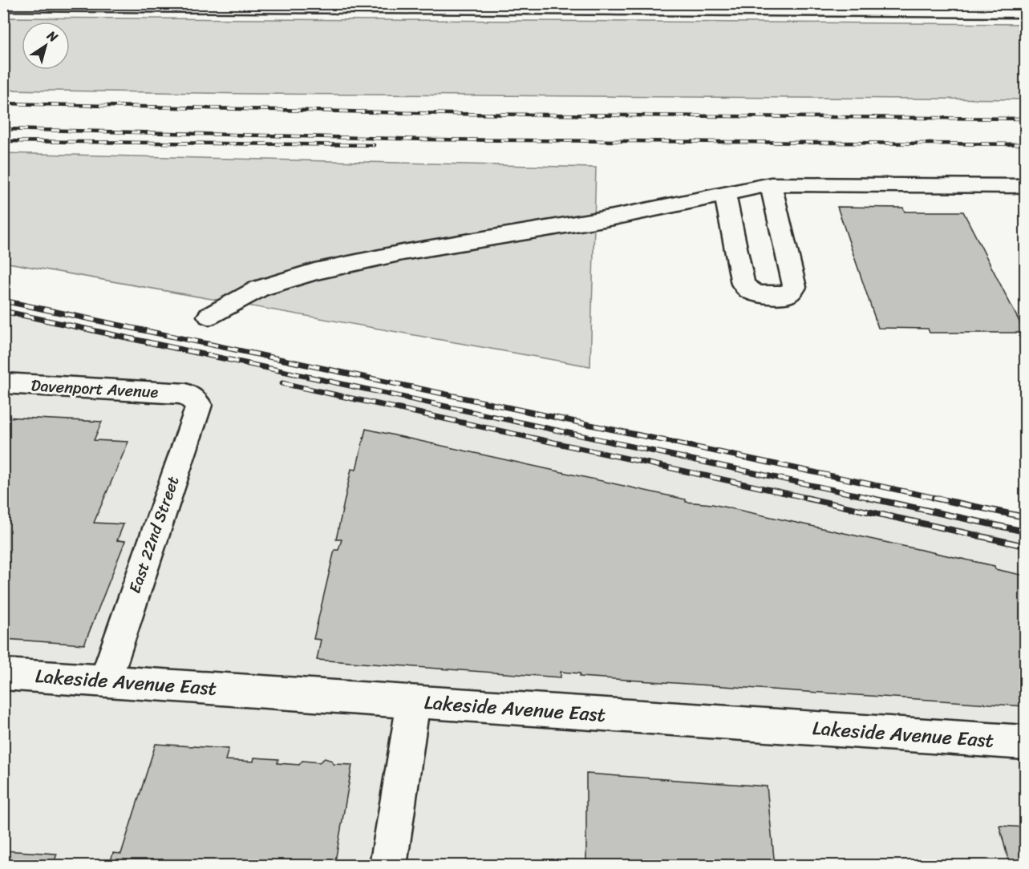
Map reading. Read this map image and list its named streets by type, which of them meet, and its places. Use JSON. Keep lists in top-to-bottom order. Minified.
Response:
{"streets":{"street":["Davenport Avenue","East 22nd Street","Lakeside Avenue East"]},"crossings":[["Davenport Avenue","East 22nd Street"],["East 22nd Street","Lakeside Avenue East"]],"north":"top right"}
